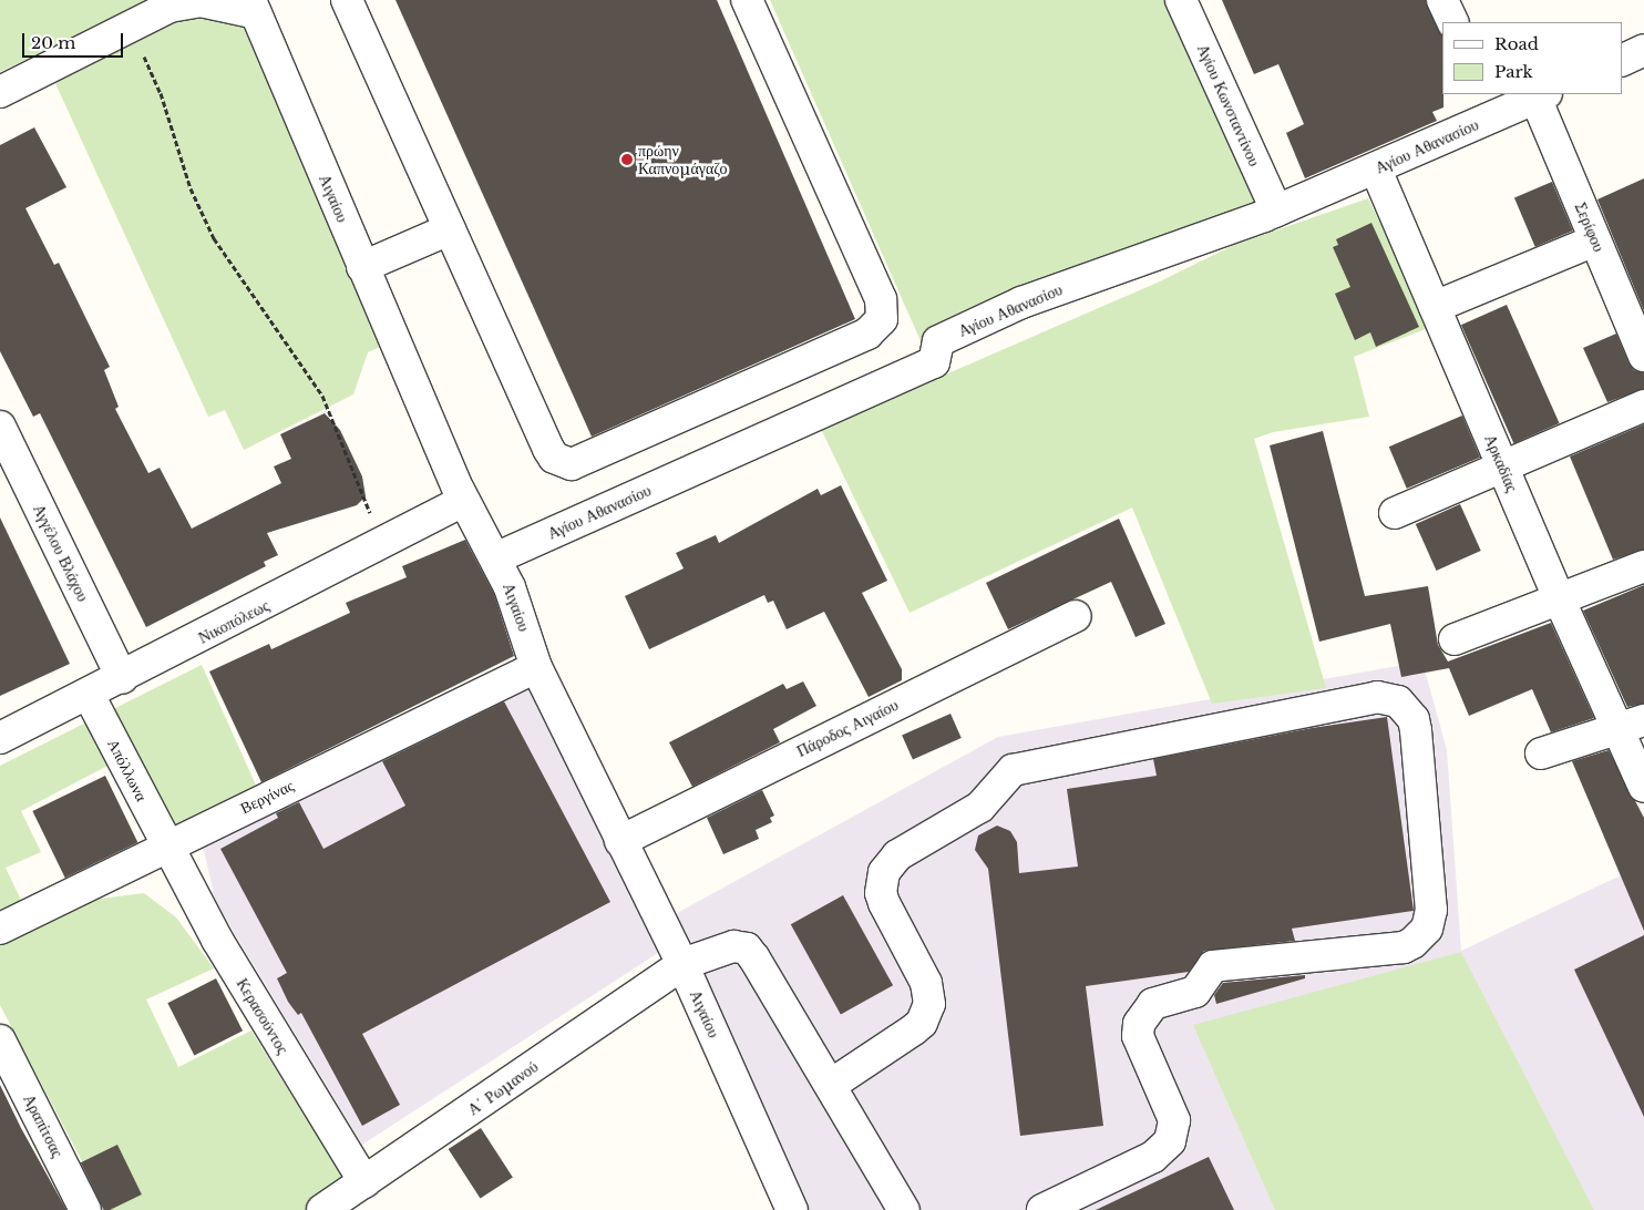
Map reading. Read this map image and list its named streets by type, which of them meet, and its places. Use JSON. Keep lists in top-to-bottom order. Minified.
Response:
{"streets":{"street":["Αγίου Κωνσταντίνου","Αγίου Αθανασίου","Αιγαίου","Σερίφου","Αρκαδίας","Αγγέλου Βλάχου","Νικοπόλεως","Πάροδος Αιγαίου","Απόλλωνα","Βεργίνας","Κερασούντος","Α΄ Ρωμανού","Αραπίτσας"]},"crossings":[["Αγίου Κωνσταντίνου","Αγίου Αθανασίου"],["Αγίου Αθανασίου","Αιγαίου"],["Αγίου Αθανασίου","Σερίφου"],["Αγίου Αθανασίου","Αρκαδίας"],["Αιγαίου","Νικοπόλεως"],["Αιγαίου","Πάροδος Αιγαίου"],["Αιγαίου","Βεργίνας"],["Αιγαίου","Α΄ Ρωμανού"],["Αγγέλου Βλάχου","Νικοπόλεως"],["Νικοπόλεως","Απόλλωνα"],["Απόλλωνα","Βεργίνας"],["Απόλλωνα","Κερασούντος"],["Βεργίνας","Κερασούντος"],["Κερασούντος","Α΄ Ρωμανού"]],"places":["πρώην Καπνομάγαζο"],"legend":["Road","Park"],"scale_bar":"20 m"}
